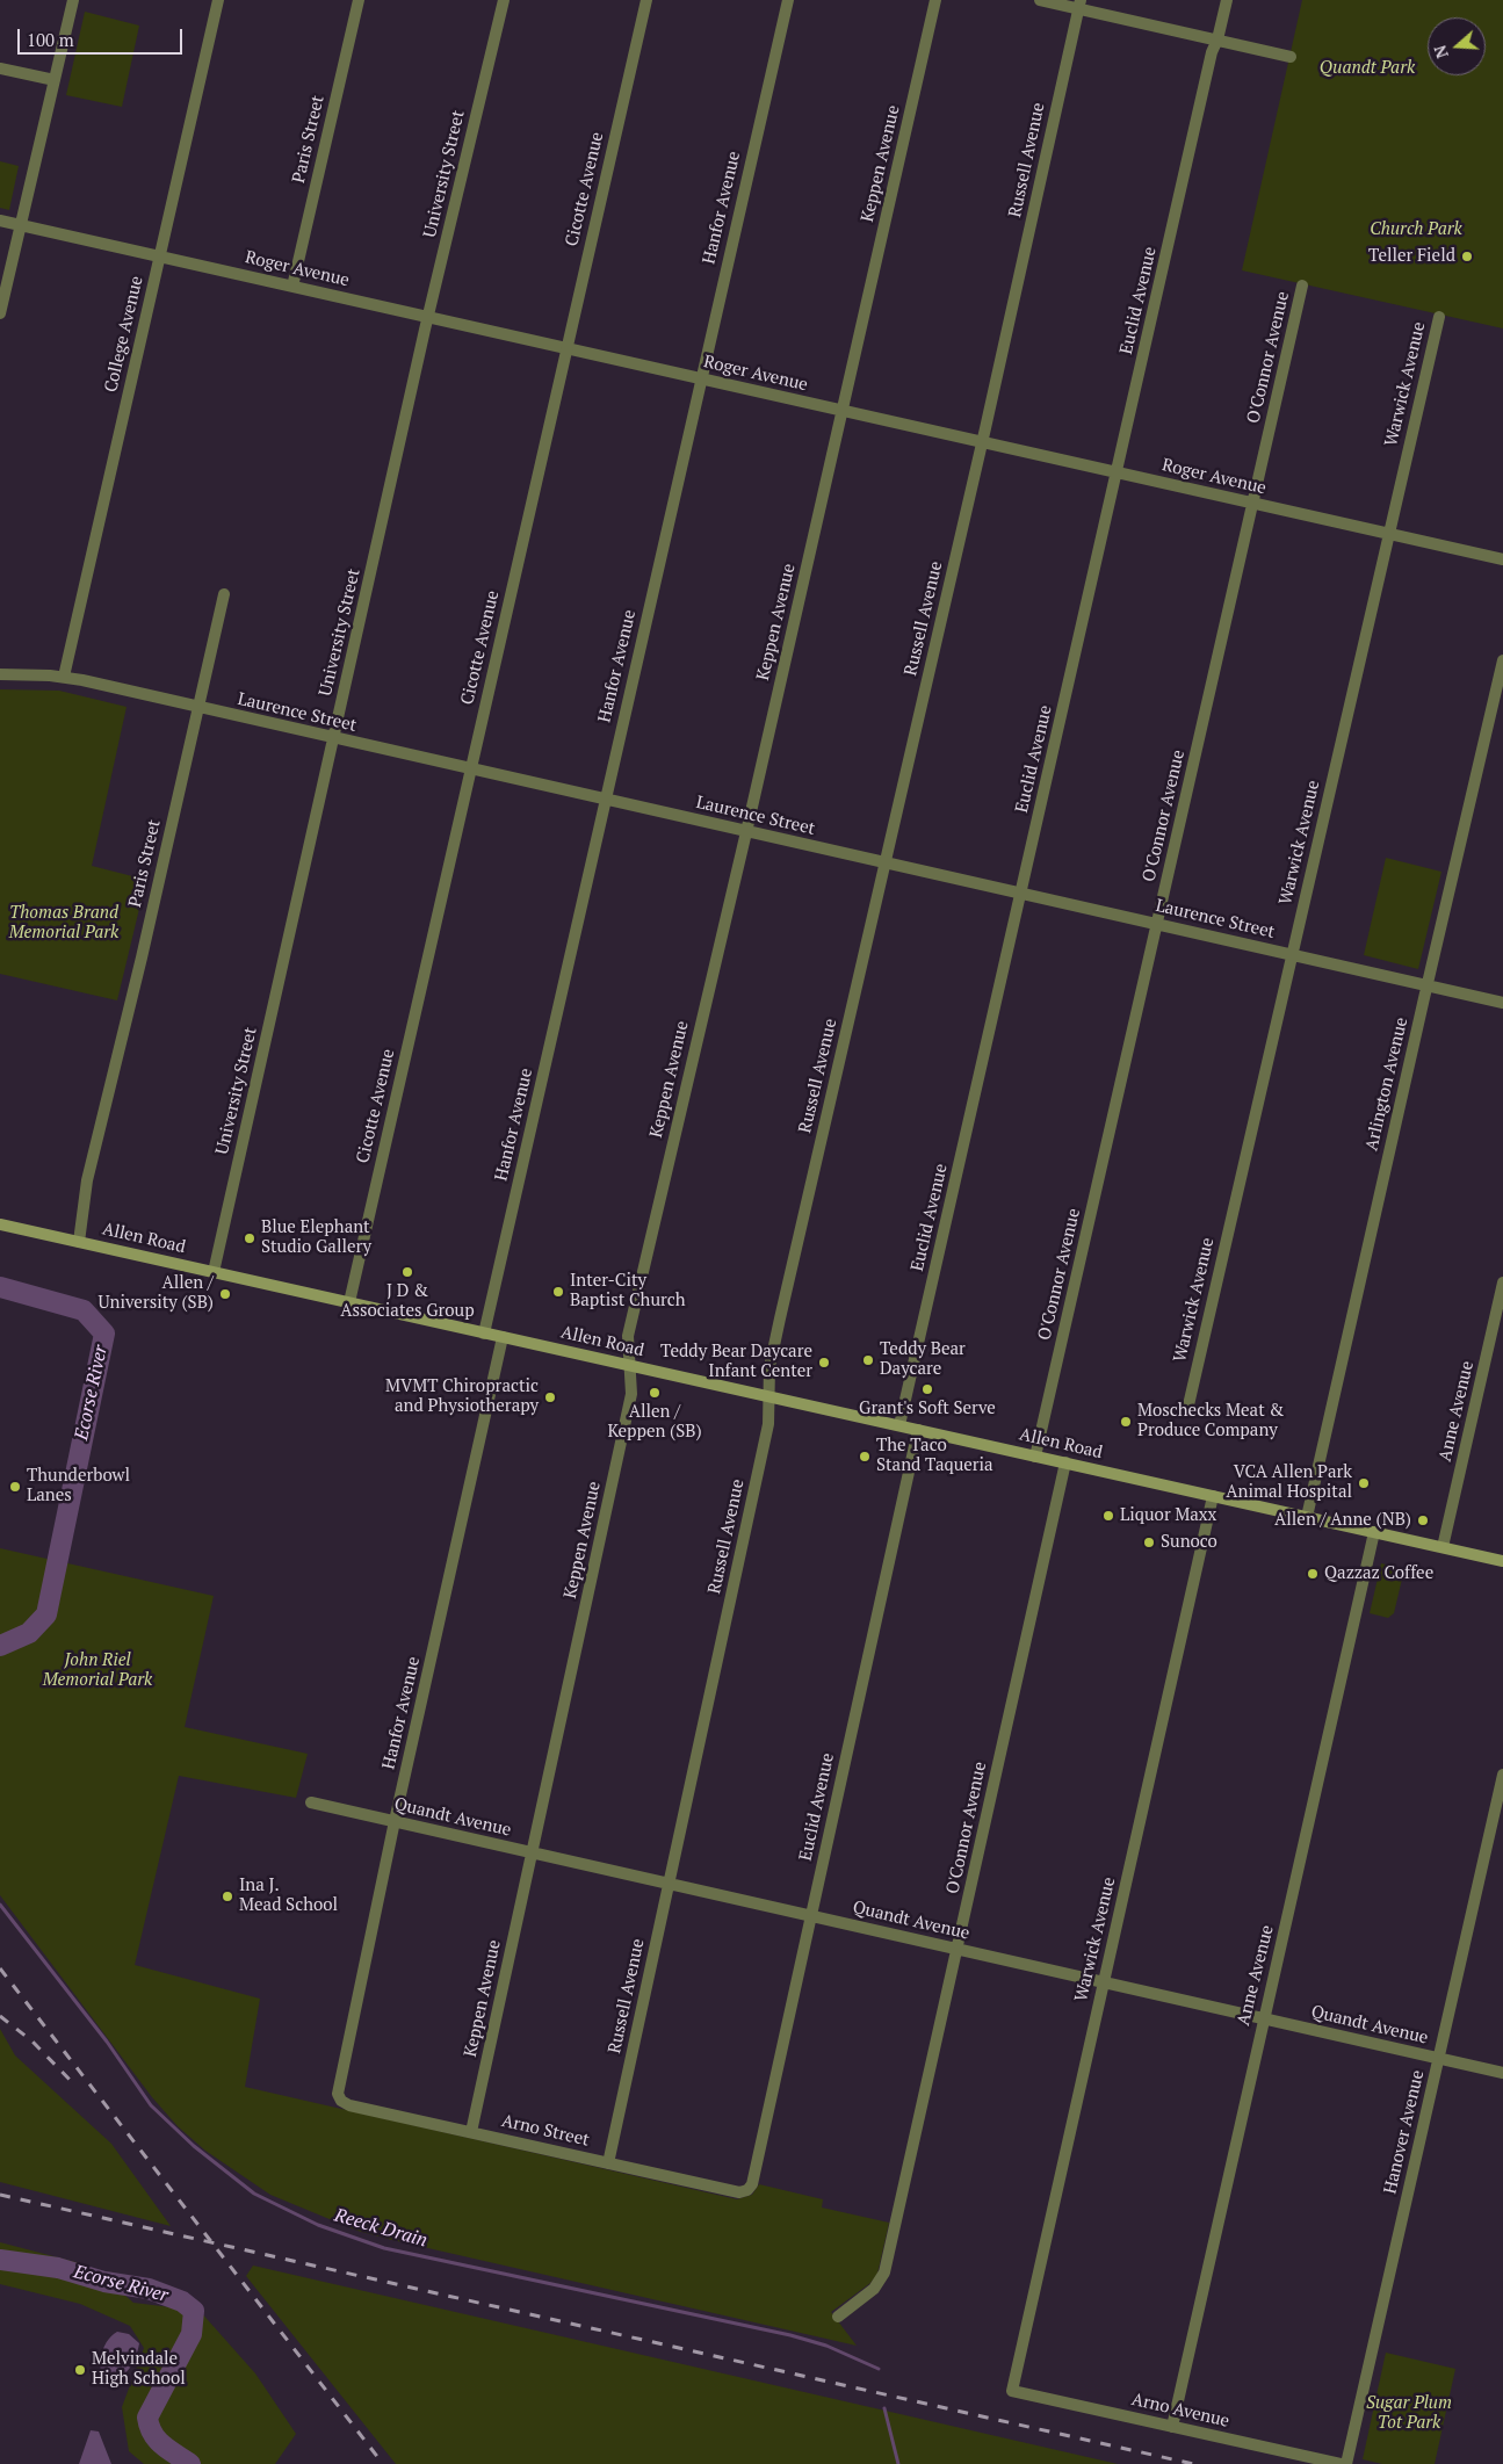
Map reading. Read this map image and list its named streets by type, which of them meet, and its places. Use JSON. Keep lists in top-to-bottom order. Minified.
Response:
{"streets":{"main road":["Allen Road"],"street":["Paris Street","Russell Avenue","Keppen Avenue","University Street","Cicotte Avenue","Hanfor Avenue","Roger Avenue","Euclid Avenue","College Avenue","O'Connor Avenue","Warwick Avenue","Laurence Street","Arlington Avenue","Anne Avenue","Quandt Avenue","Arno Street","Hanover Avenue","Arno Avenue"]},"crossings":[["Paris Street","Roger Avenue"],["Paris Street","Laurence Street"],["Paris Street","Allen Road"],["Russell Avenue","Roger Avenue"],["Russell Avenue","Laurence Street"],["Russell Avenue","Allen Road"],["Russell Avenue","Quandt Avenue"],["Russell Avenue","Arno Street"],["Keppen Avenue","Roger Avenue"],["Keppen Avenue","Laurence Street"],["Keppen Avenue","Allen Road"],["Keppen Avenue","Quandt Avenue"],["Keppen Avenue","Arno Street"],["University Street","Roger Avenue"],["University Street","Laurence Street"],["University Street","Allen Road"],["Cicotte Avenue","Roger Avenue"],["Cicotte Avenue","Laurence Street"],["Cicotte Avenue","Allen Road"],["Hanfor Avenue","Roger Avenue"],["Hanfor Avenue","Laurence Street"],["Hanfor Avenue","Allen Road"],["Hanfor Avenue","Quandt Avenue"],["Hanfor Avenue","Arno Street"],["Roger Avenue","Euclid Avenue"],["Roger Avenue","College Avenue"],["Roger Avenue","O'Connor Avenue"],["Roger Avenue","Warwick Avenue"],["Euclid Avenue","Laurence Street"],["Euclid Avenue","Allen Road"],["Euclid Avenue","Quandt Avenue"],["Euclid Avenue","Arno Street"],["College Avenue","Laurence Street"],["O'Connor Avenue","Laurence Street"],["O'Connor Avenue","Allen Road"],["O'Connor Avenue","Quandt Avenue"],["Warwick Avenue","Laurence Street"],["Warwick Avenue","Allen Road"],["Warwick Avenue","Quandt Avenue"],["Warwick Avenue","Arno Avenue"],["Laurence Street","Arlington Avenue"],["Arlington Avenue","Allen Road"],["Allen Road","Anne Avenue"],["Anne Avenue","Quandt Avenue"],["Anne Avenue","Arno Avenue"],["Quandt Avenue","Hanover Avenue"]],"water":["Ecorse River","Reeck Drain"],"parks":["Quandt Park","Church Park","Thomas Brand Memorial Park","John Riel Memorial Park","Sugar Plum Tot Park"],"places":["Teller Field","Blue Elephant Studio Gallery","J D & Associates Group","Inter-City Baptist Church","Allen / University (SB)","Teddy Bear Daycare","Teddy Bear Daycare Infant Center","Grant's Soft Serve","Allen / Keppen (SB)","MVMT Chiropractic and Physiotherapy","Moschecks Meat & Produce Company","The Taco Stand Taqueria","VCA Allen Park Animal Hospital","Thunderbowl Lanes","Liquor Maxx","Allen / Anne (NB)","Sunoco","Qazzaz Coffee","Ina J. Mead School","Melvindale High School"],"scale_bar":"100 m","north":"left"}
